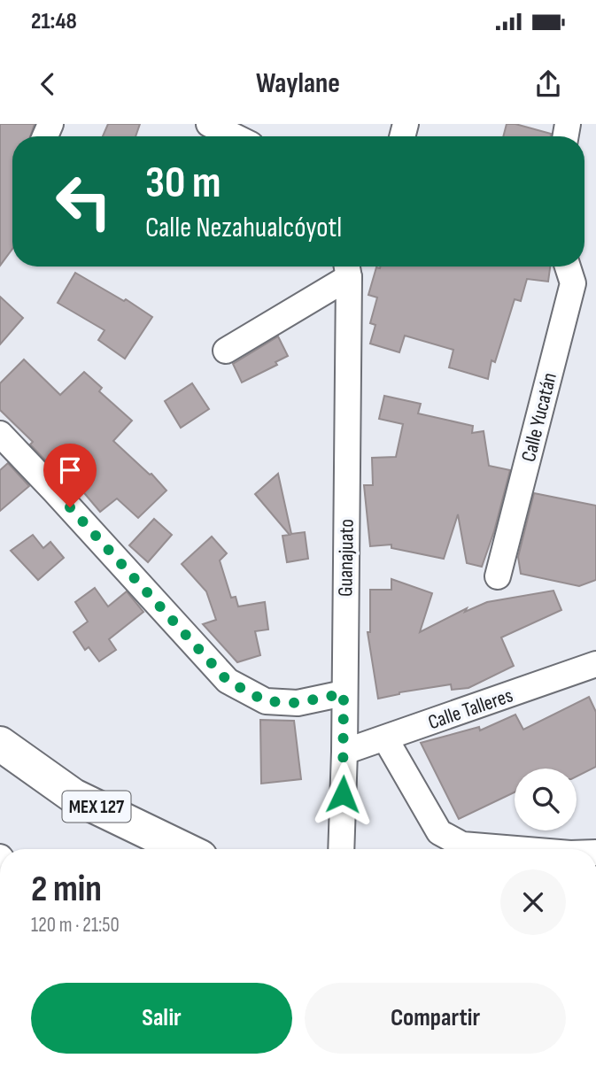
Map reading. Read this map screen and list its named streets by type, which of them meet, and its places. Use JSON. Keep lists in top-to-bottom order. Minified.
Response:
{"streets":{"main road":["MEX 127"],"street":["Calle Yucatán","Guanajuato","Calle Talleres"]},"crossings":[["Guanajuato","Calle Talleres"]],"page":{"status":"21:48","header":"Waylane","turn":["30 m","Calle Nezahualcóyotl"],"heading":["2 min","120 m · 21:50"],"buttons":["Salir","Compartir"]}}
